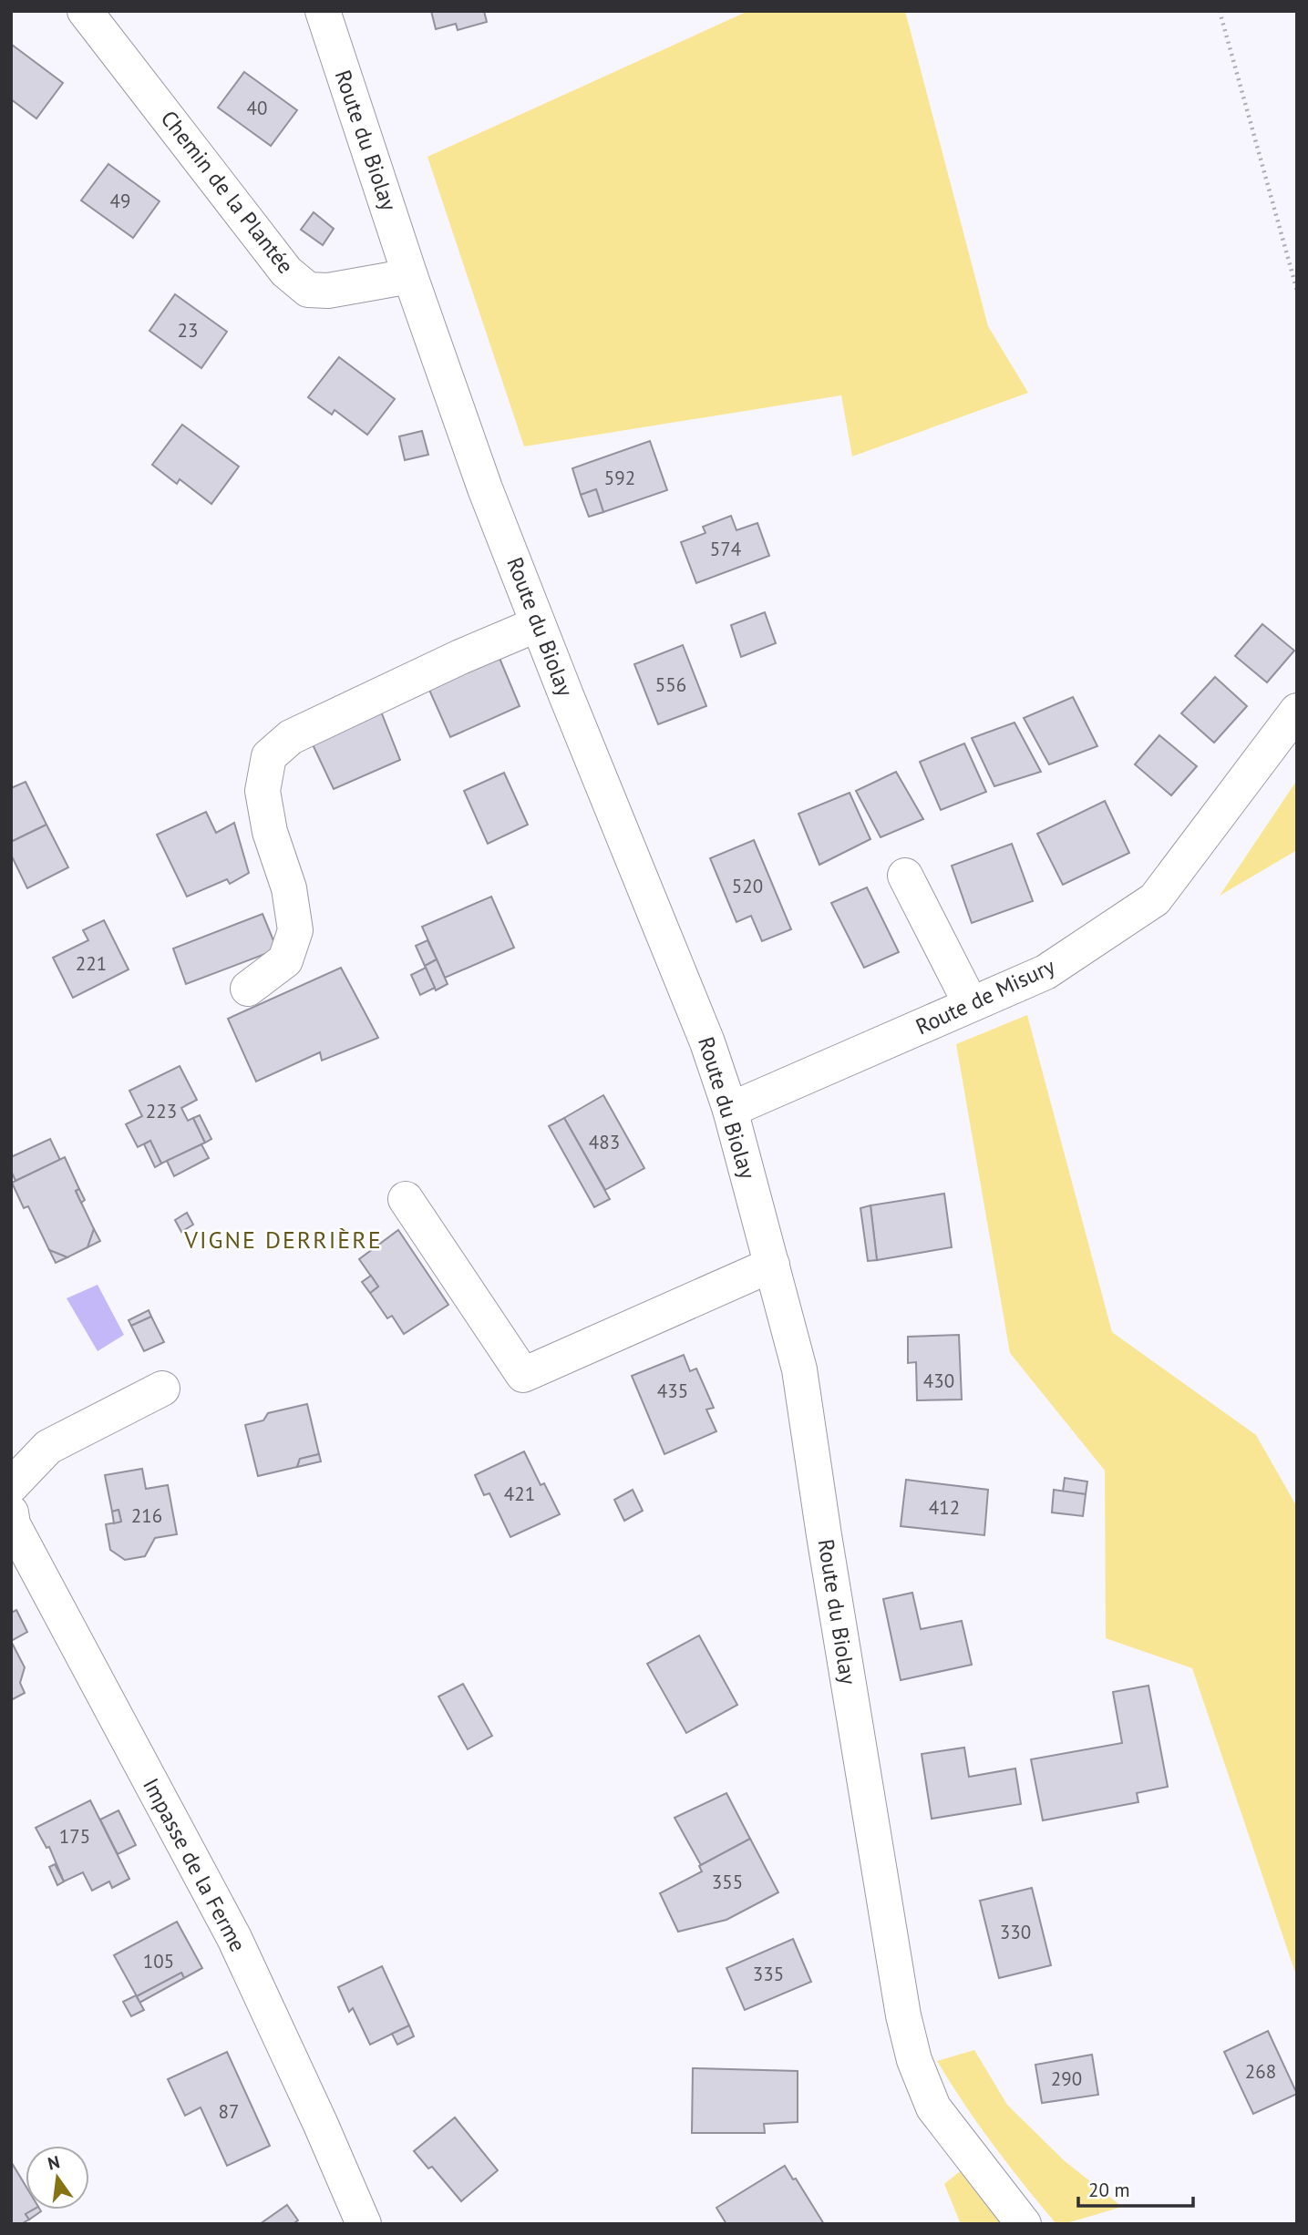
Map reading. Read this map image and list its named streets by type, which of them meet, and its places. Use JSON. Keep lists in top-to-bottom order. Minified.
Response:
{"streets":{"street":["Route du Biolay","Chemin de la Plantée","Route de Misury","Impasse de la Ferme"]},"crossings":[["Route du Biolay","Chemin de la Plantée"],["Route du Biolay","Route de Misury"]],"districts":["VIGNE DERRIÈRE"],"house_numbers":["40","49","23","592","574","556","520","221","223","483","430","435","421","412","216","175","355","330","105","335","268","290","87"],"scale_bar":"20 m","north":"top"}
